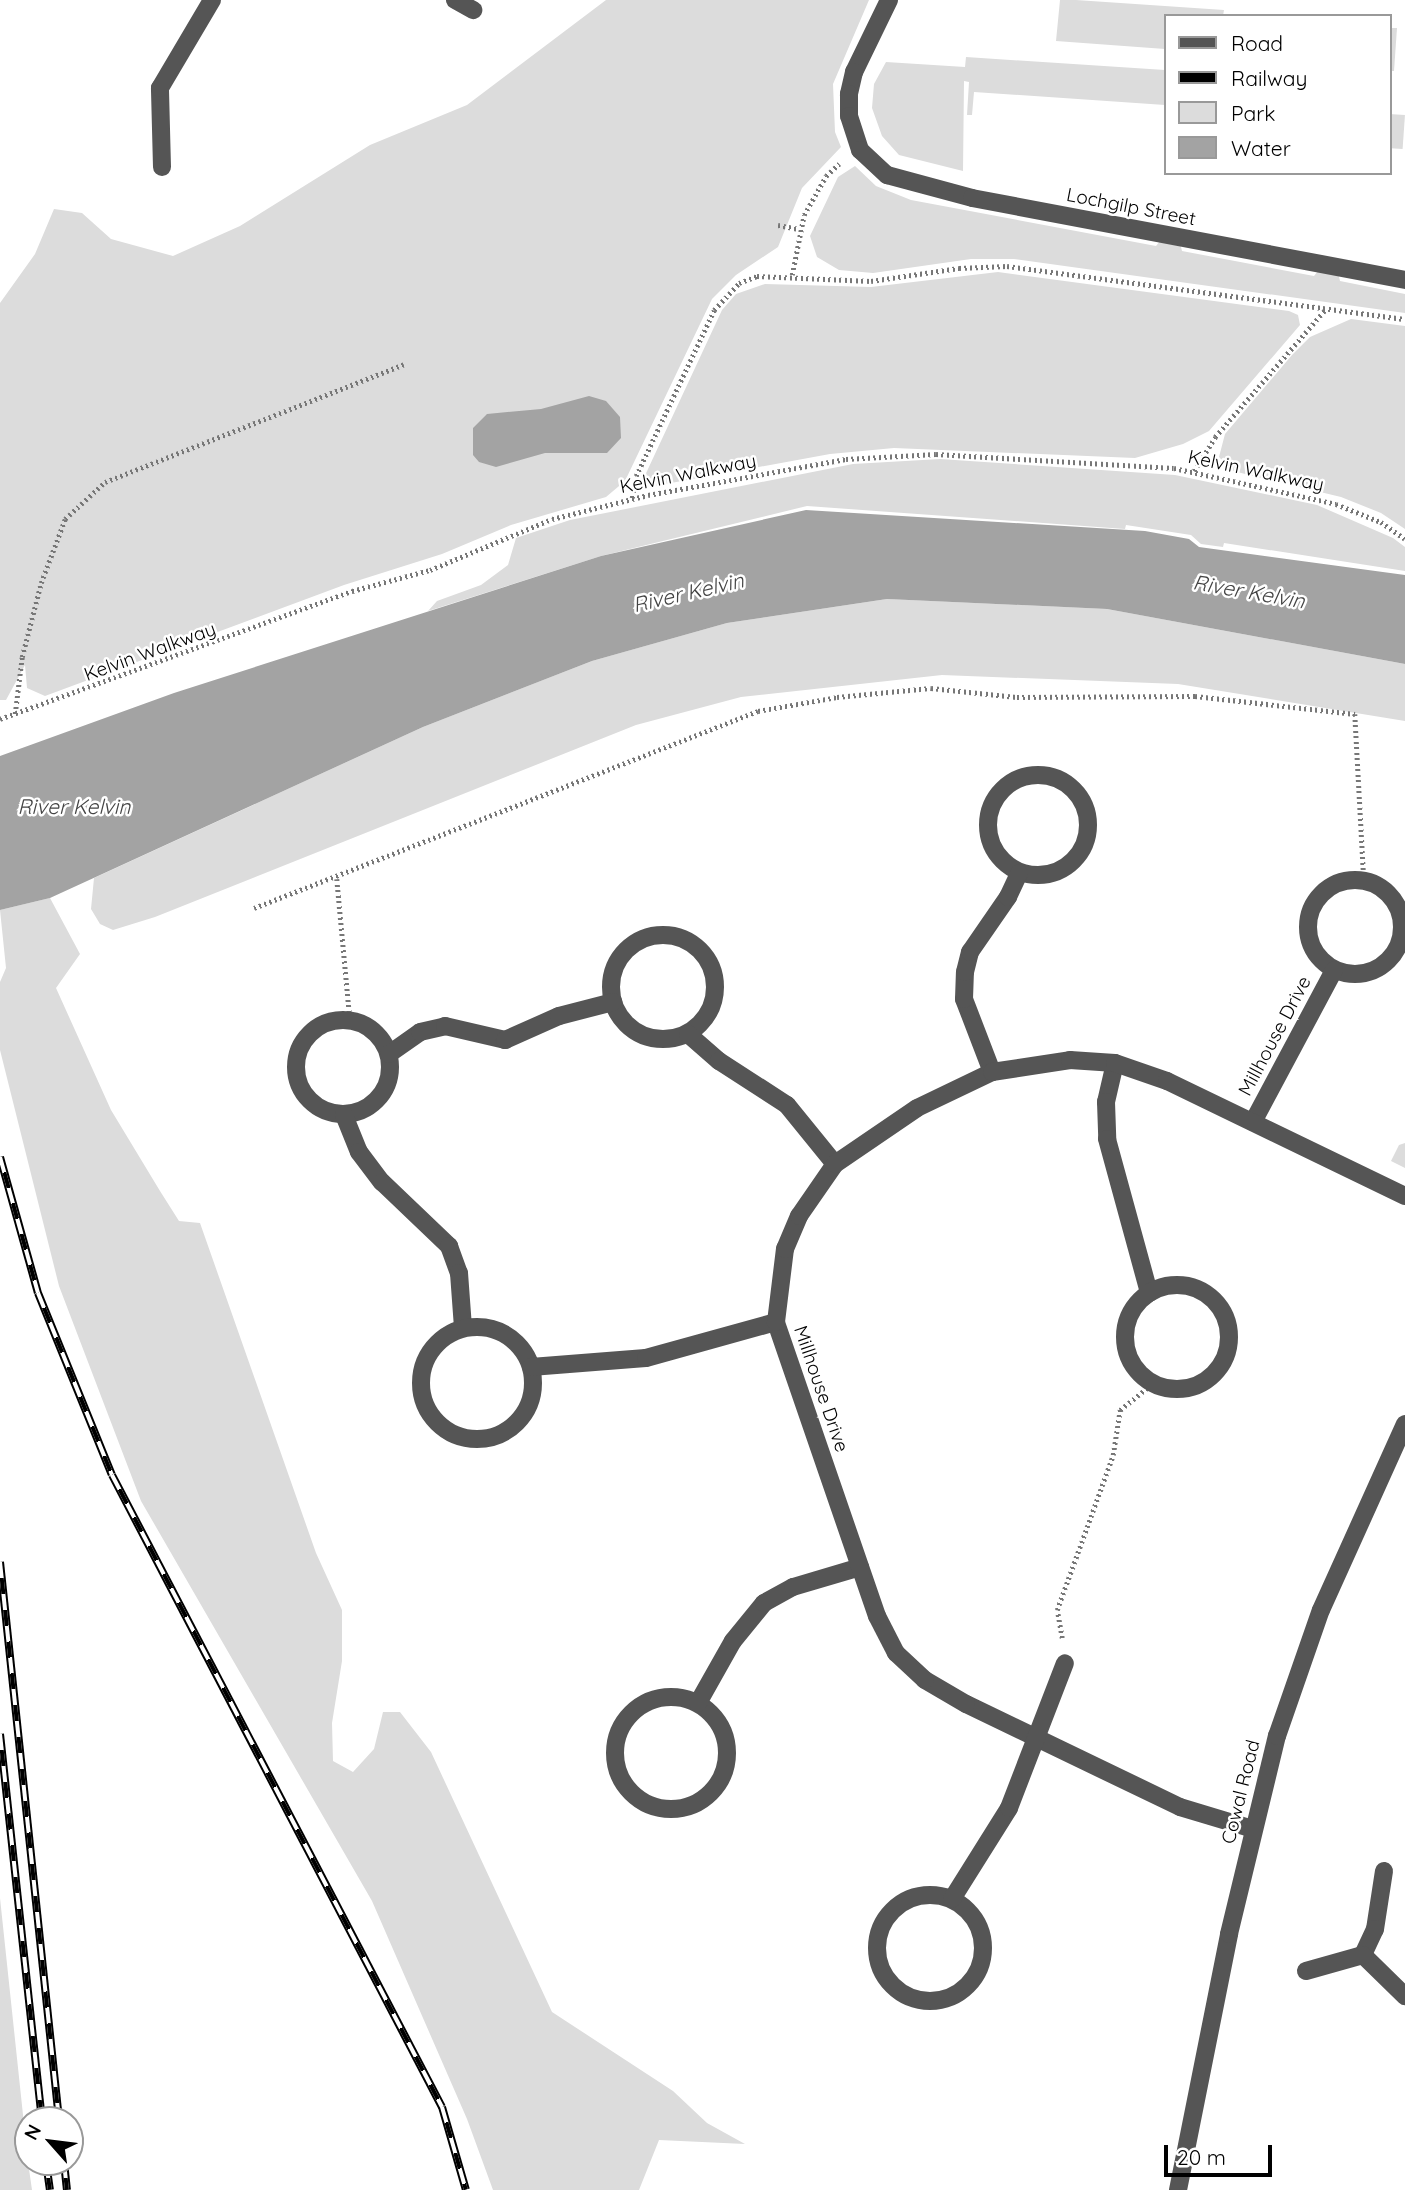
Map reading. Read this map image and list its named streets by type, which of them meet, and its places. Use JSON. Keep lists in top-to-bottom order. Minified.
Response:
{"streets":{"street":["Lochgilp Street","Millhouse Drive","Cowal Road"],"path":["Kelvin Walkway"]},"crossings":[["Millhouse Drive","Cowal Road"]],"water":["River Kelvin"],"legend":["Road","Railway","Park","Water"],"scale_bar":"20 m","north":"top left"}
